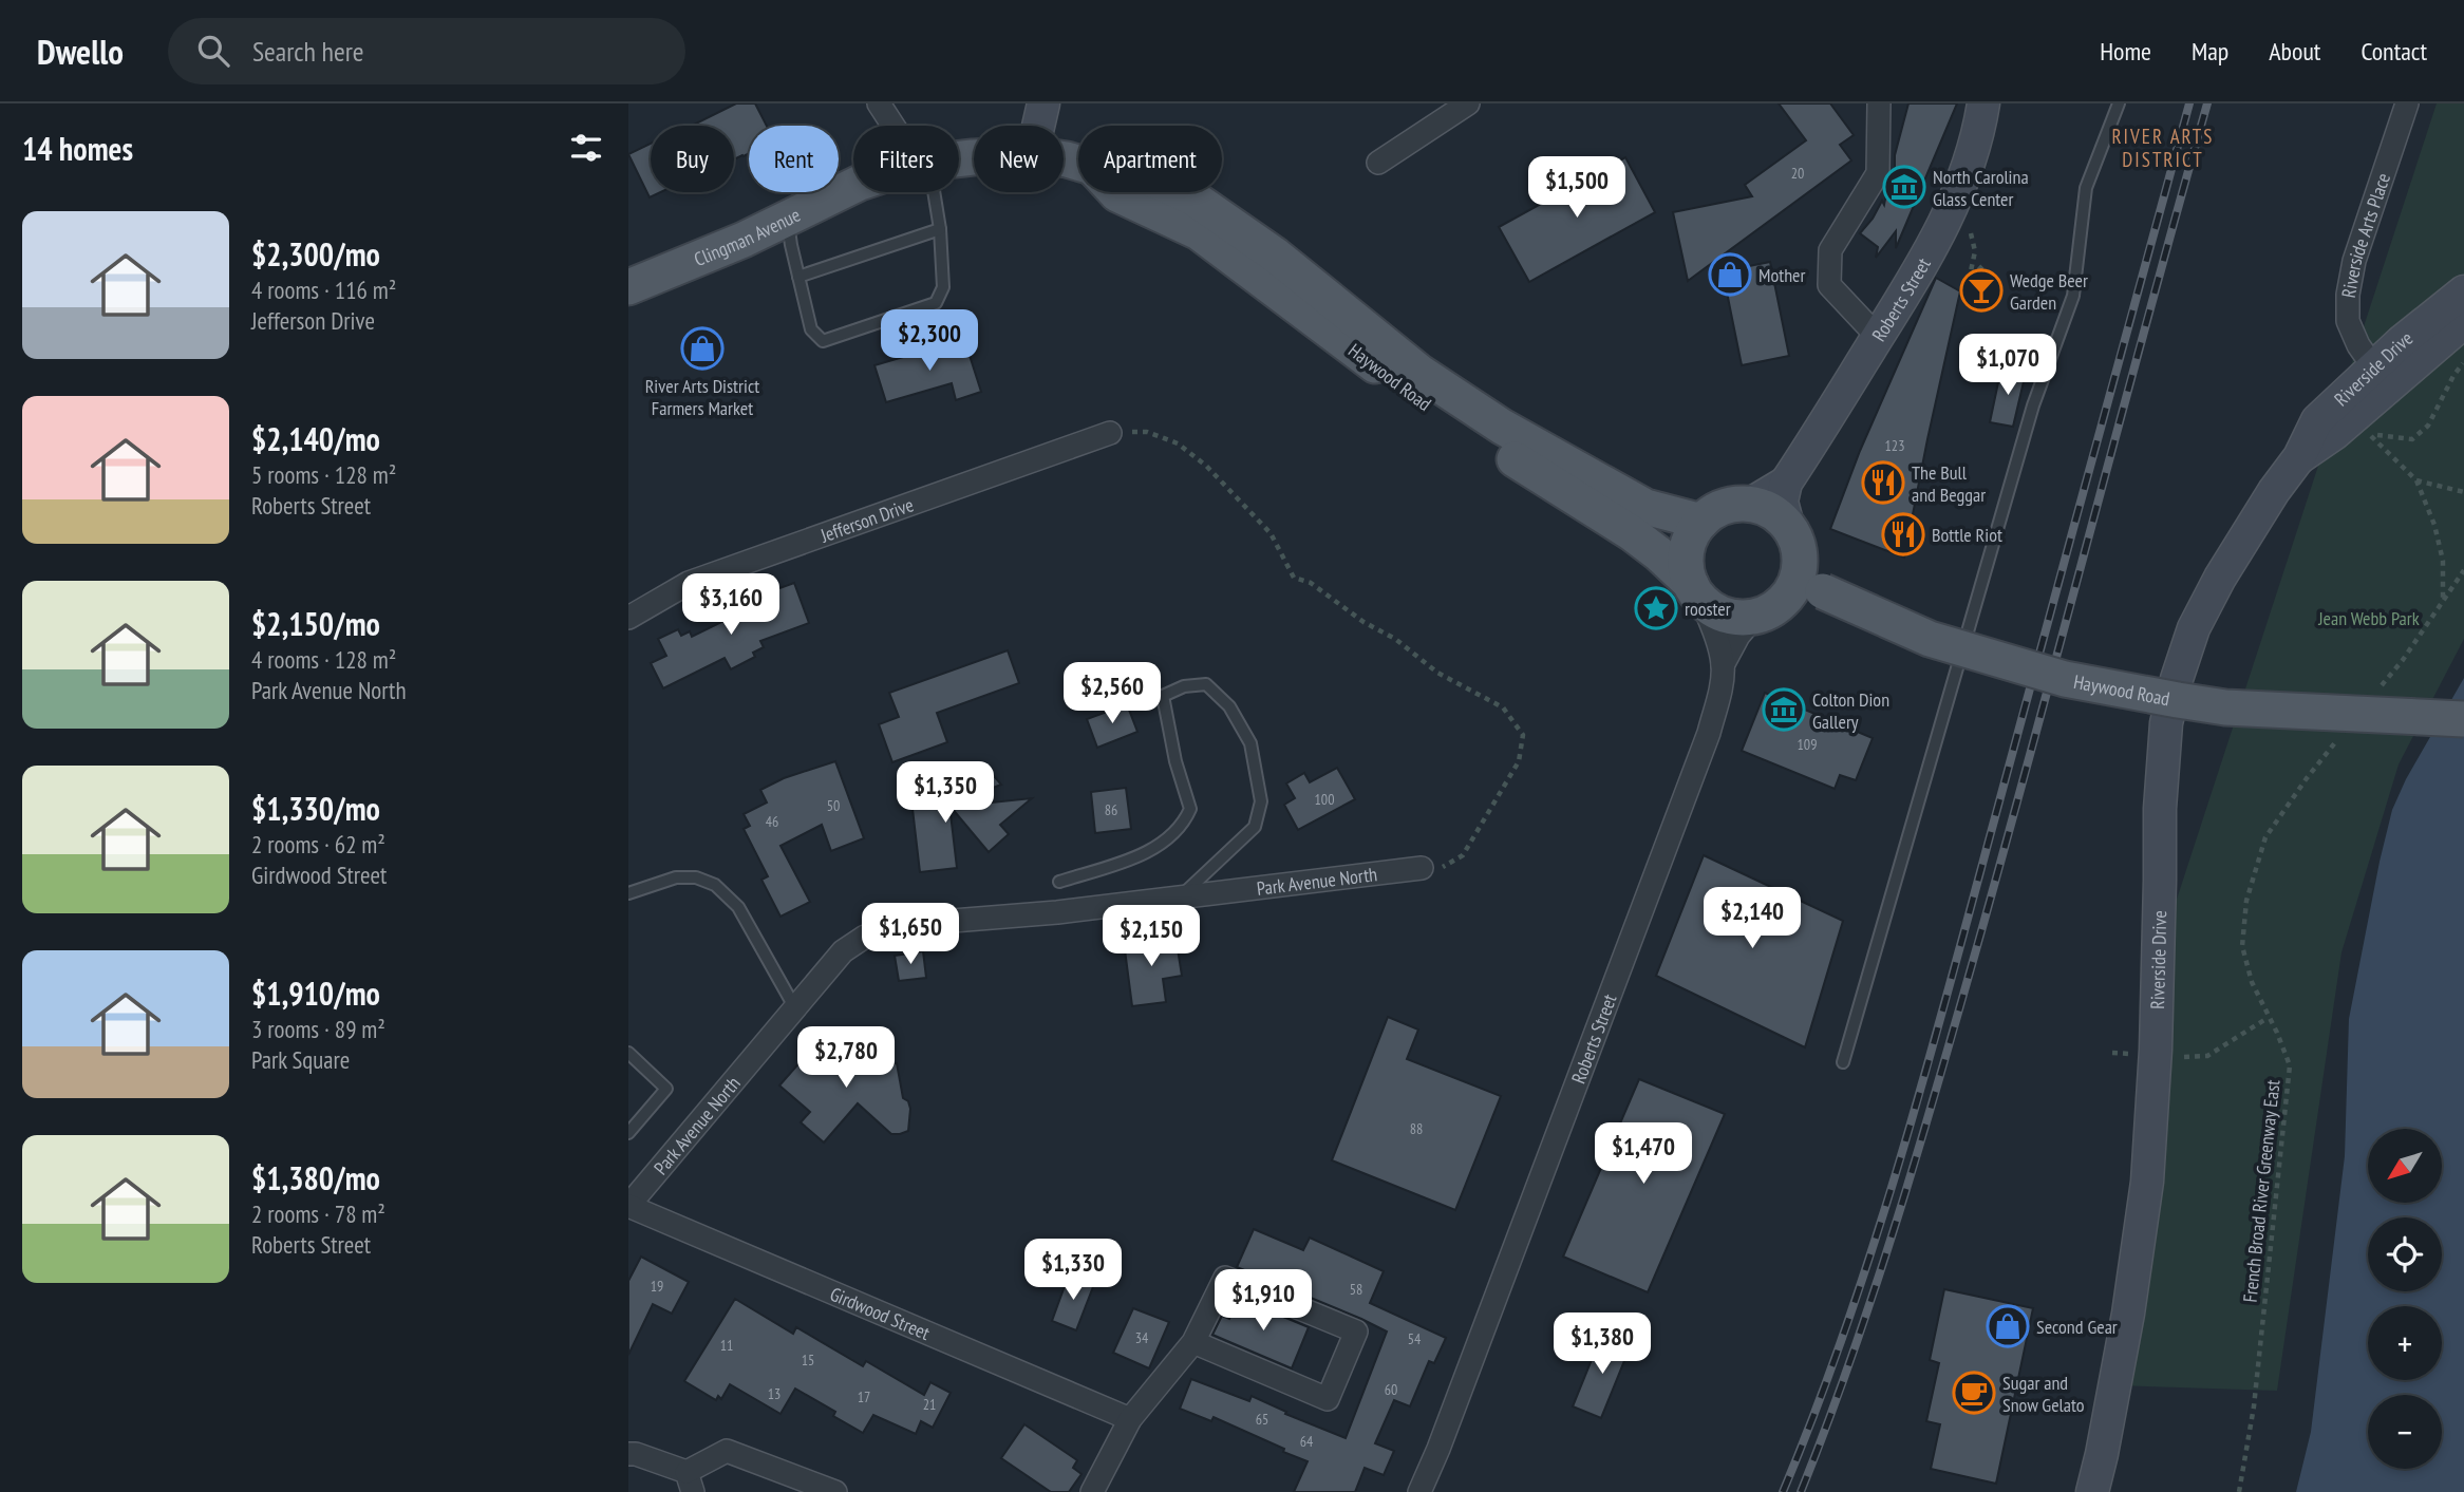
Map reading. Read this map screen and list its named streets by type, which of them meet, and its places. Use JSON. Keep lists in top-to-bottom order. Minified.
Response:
{"streets":{"main road":["Clingman Avenue","Roberts Street","Riverside Drive","Haywood Road"],"street":["Riverside Arts Place","Jefferson Drive","Park Avenue North","Girdwood Street"],"path":["French Broad River Greenway East"]},"crossings":[["Riverside Arts Place","Riverside Drive"],["Roberts Street","Haywood Road"],["Park Avenue North","Girdwood Street"]],"districts":["RIVER ARTS DISTRICT"],"parks":["Jean Webb Park"],"places":{"museum":["North Carolina Glass Center","Colton Dion Gallery"],"shop":["Mother","River Arts District Farmers Market","Second Gear"],"bar":["Wedge Beer Garden"],"restaurant":["The Bull and Beggar","Bottle Riot"],"place":["rooster"],"cafe":["Sugar and Snow Gelato"]},"house_numbers":["20","123","109","100","50","86","46","88","19","58","34","54","11","15","60","13","17","21","65","64"],"north":"bottom left","page":{"header":"Dwello","search":"Search here","nav":["Home","Map","About","Contact"],"heading":"14 homes","chip":["Buy","Rent","Filters","New","Apartment"],"price":["$1,500","$2,300","$1,070","$3,160","$2,560","$1,350","$2,140","$1,650","$2,150","$2,780","$1,470","$1,330","$1,910","$1,380"],"list":[{"name":"$2,300/mo","note":"4 rooms · 116 m² · Jefferson Drive"},{"name":"$2,140/mo","note":"5 rooms · 128 m² · Roberts Street"},{"name":"$2,150/mo","note":"4 rooms · 128 m² · Park Avenue North"},{"name":"$1,330/mo","note":"2 rooms · 62 m² · Girdwood Street"},{"name":"$1,910/mo","note":"3 rooms · 89 m² · Park Square"},{"name":"$1,380/mo","note":"2 rooms · 78 m² · Roberts Street"}],"map_buttons":["+","−"]}}
